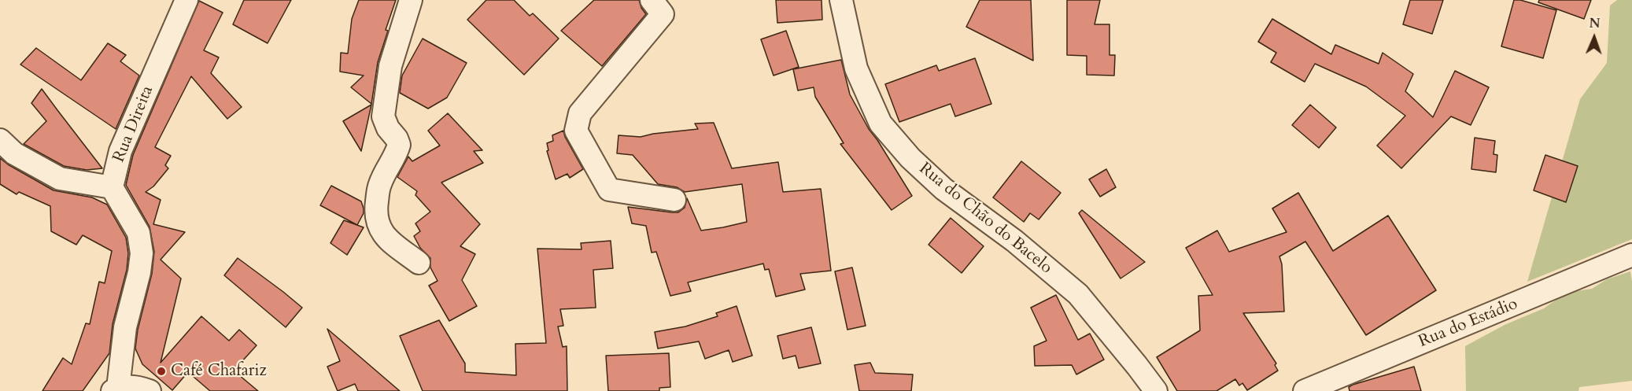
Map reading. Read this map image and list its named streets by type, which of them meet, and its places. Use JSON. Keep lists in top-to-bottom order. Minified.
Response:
{"streets":{"street":["Rua Direita","Rua do Chão do Bacelo","Rua do Estádio"]},"places":["Café Chafariz"],"north":"top"}
